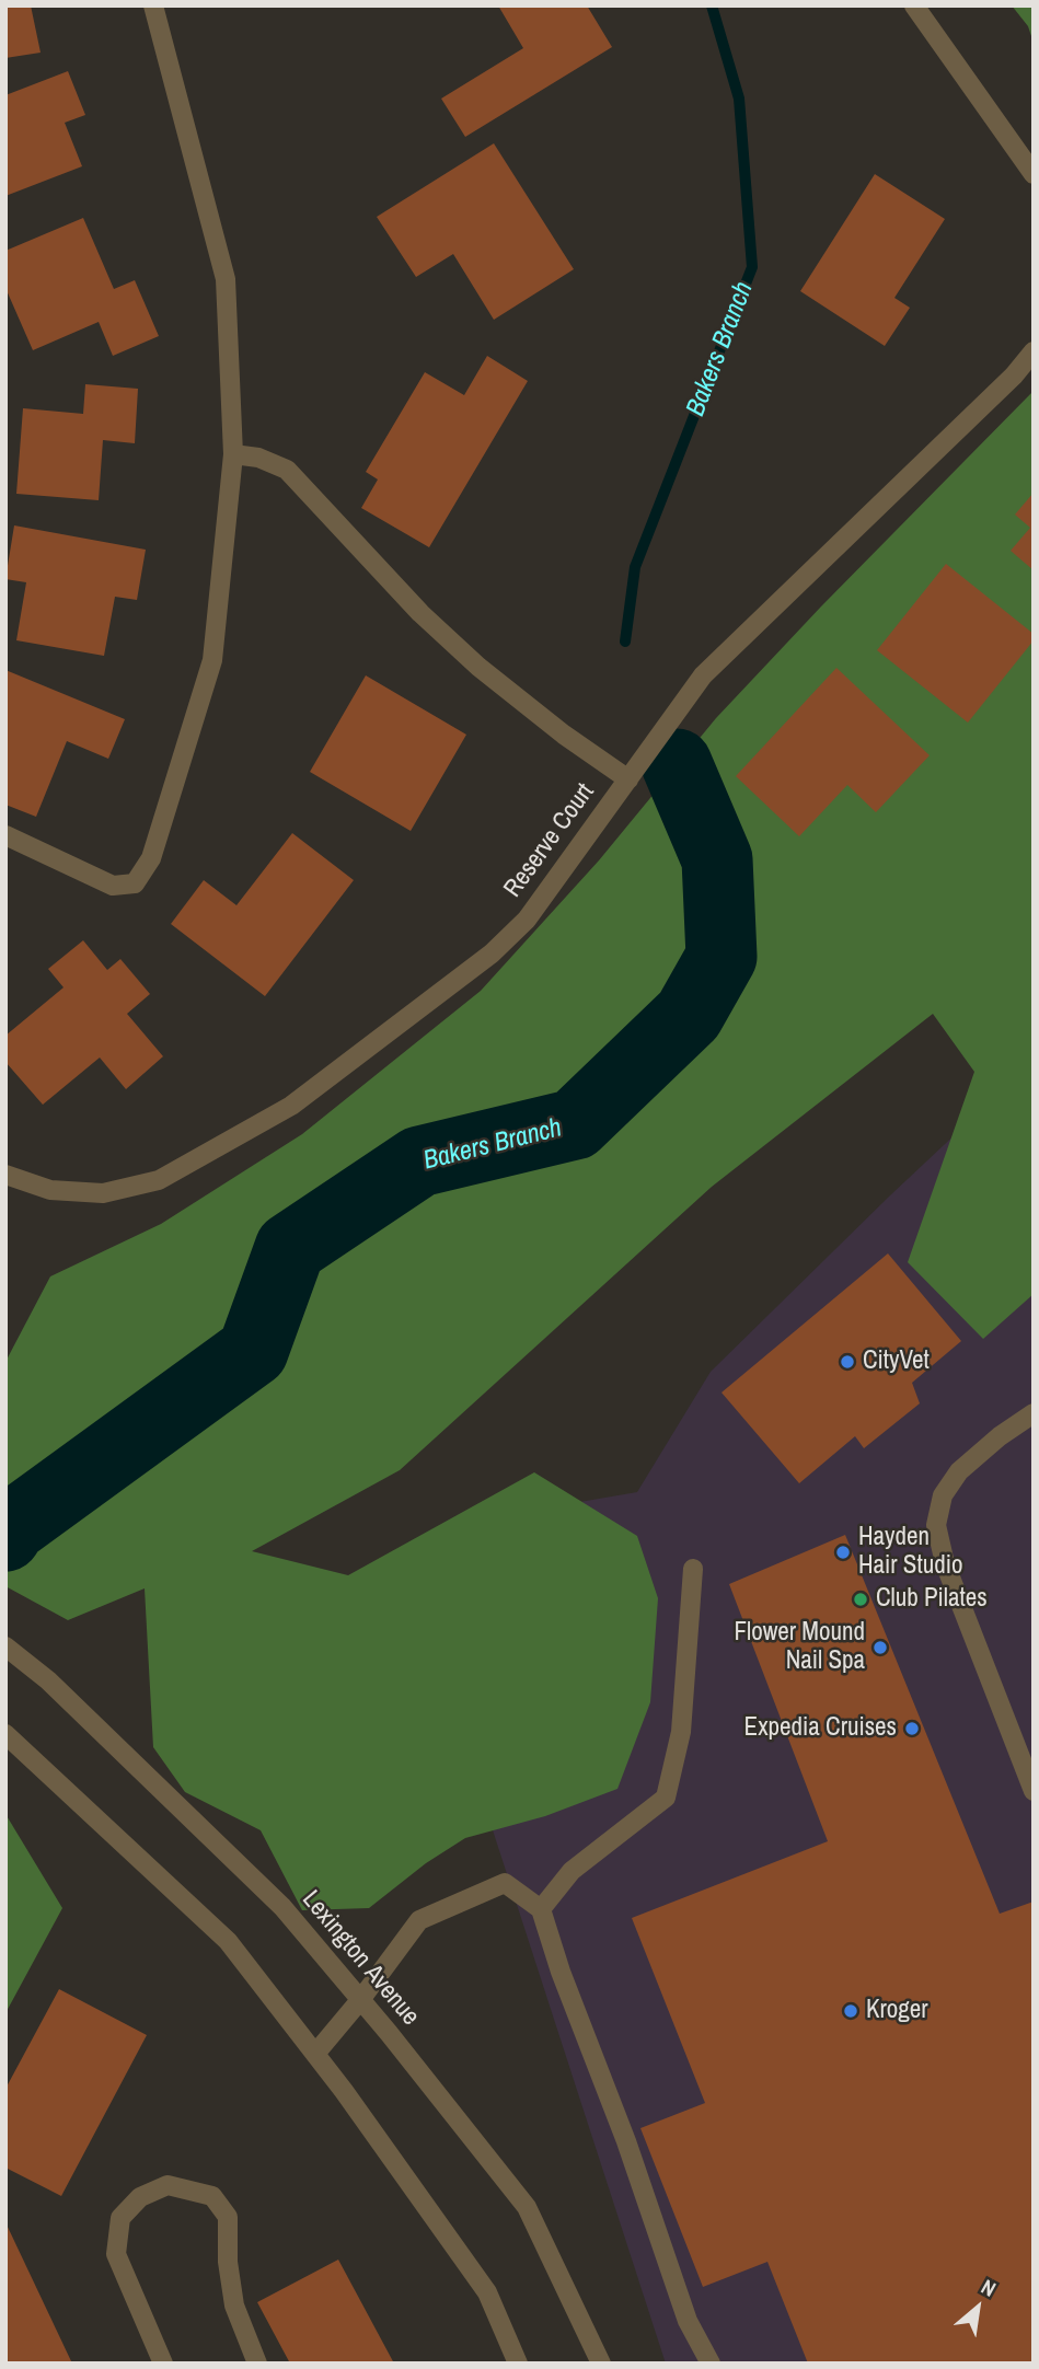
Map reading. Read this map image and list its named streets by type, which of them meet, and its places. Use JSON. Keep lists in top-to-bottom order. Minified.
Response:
{"streets":{"street":["Reserve Court","Lexington Avenue"]},"water":["Bakers Branch"],"places":["CityVet","Hayden Hair Studio","Club Pilates","Flower Mound Nail Spa","Expedia Cruises","Kroger"],"north":"top right"}
